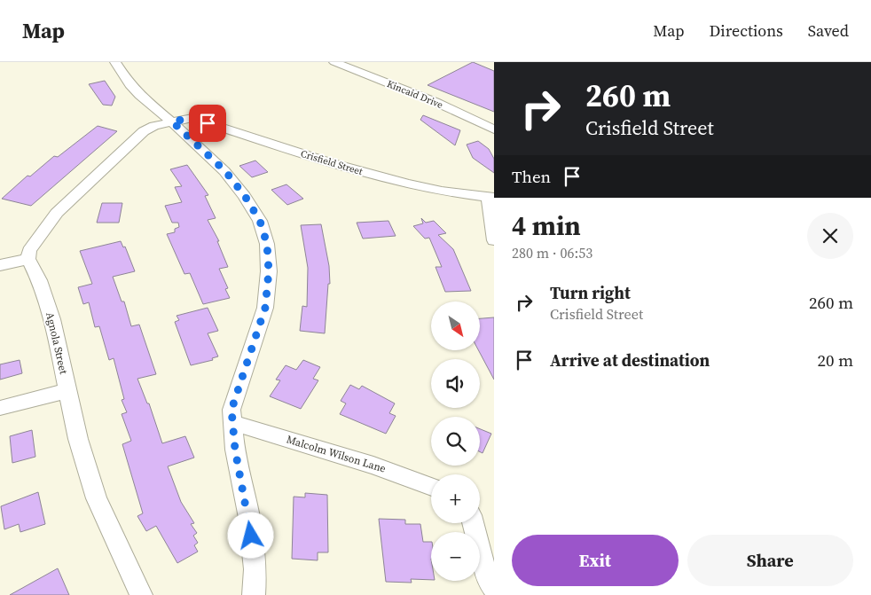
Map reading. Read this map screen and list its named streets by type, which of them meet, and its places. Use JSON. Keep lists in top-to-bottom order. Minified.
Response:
{"streets":{"street":["Kincaid Drive","Crisfield Street","Agnola Street","Malcolm Wilson Lane"]},"north":"bottom right","page":{"header":"Map","nav":["Map","Directions","Saved"],"turn":["260 m","Crisfield Street"],"then":"Then","heading":["4 min","280 m · 06:53"],"list":[{"name":"Turn right","note":"Crisfield Street","value":"260 m"},{"name":"Arrive at destination","value":"20 m"}],"map_buttons":["+","−"],"buttons":["Exit","Share"]}}
